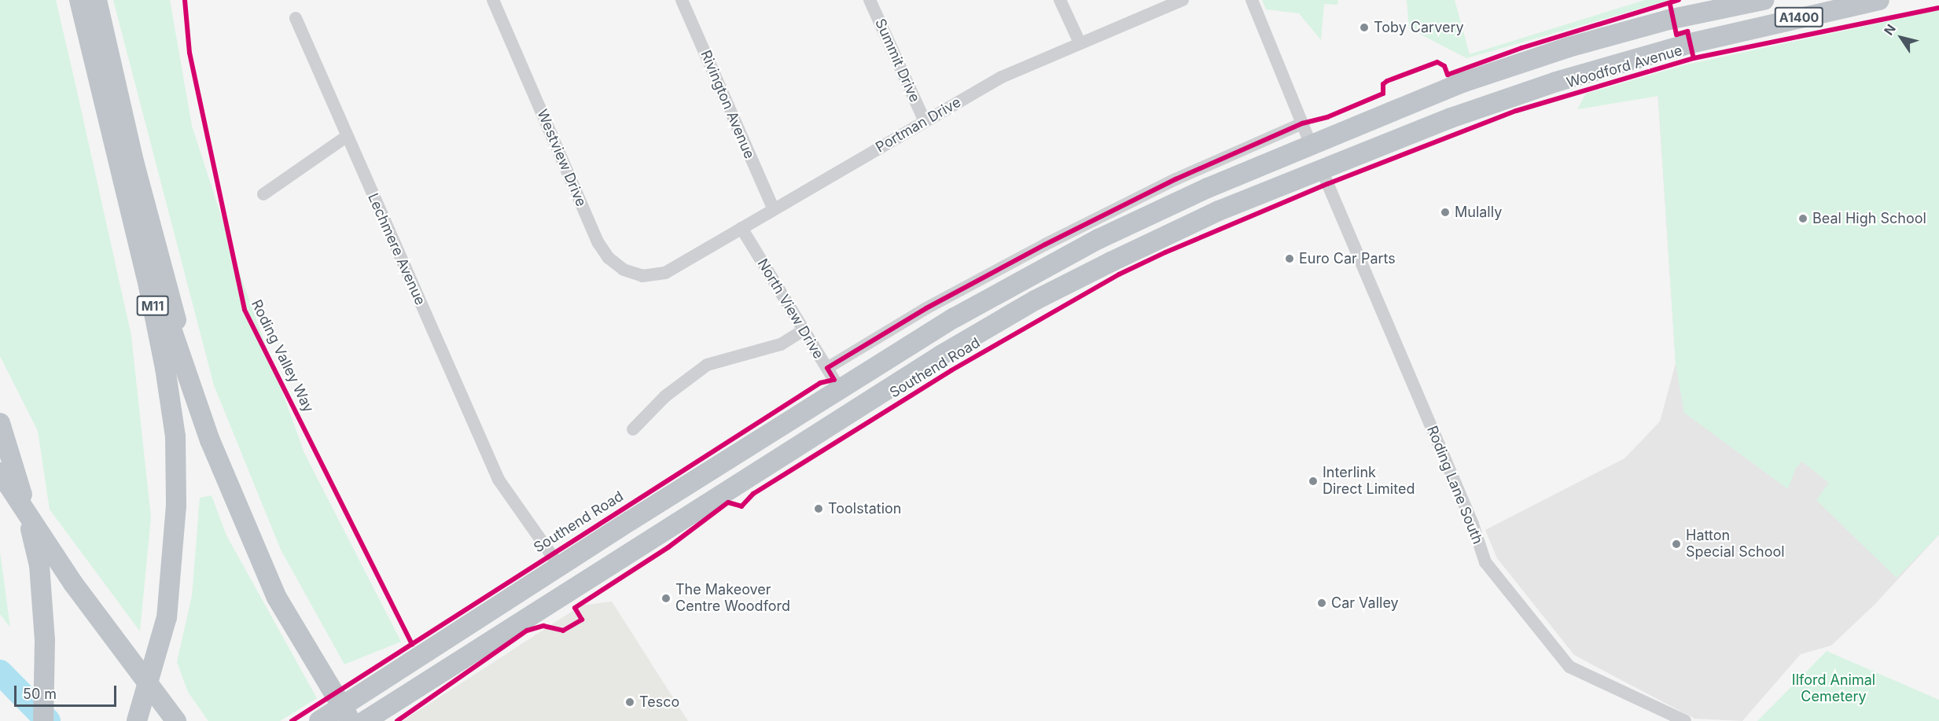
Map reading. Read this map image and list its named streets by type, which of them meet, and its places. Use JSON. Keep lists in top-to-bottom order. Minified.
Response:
{"streets":{"highway":["A1400","Woodford Avenue","M11","Southend Road"],"street":["Summit Drive","Rivington Avenue","Portman Drive","Westview Drive","Lechmere Avenue","North View Drive","Roding Lane South"],"cycle path":["Roding Valley Way"]},"crossings":[["A1400","Southend Road"],["Summit Drive","Portman Drive"],["Woodford Avenue","Southend Road"],["Woodford Avenue","Roding Lane South"],["Rivington Avenue","Portman Drive"],["Portman Drive","Westview Drive"],["Portman Drive","North View Drive"],["Lechmere Avenue","Southend Road"],["North View Drive","Southend Road"],["Southend Road","Roding Lane South"]],"parks":["Ilford Animal Cemetery"],"places":["Toby Carvery","Mulally","Beal High School","Euro Car Parts","Interlink Direct Limited","Toolstation","Hatton Special School","The Makeover Centre Woodford","Car Valley","Tesco"],"scale_bar":"50 m","north":"top left"}
